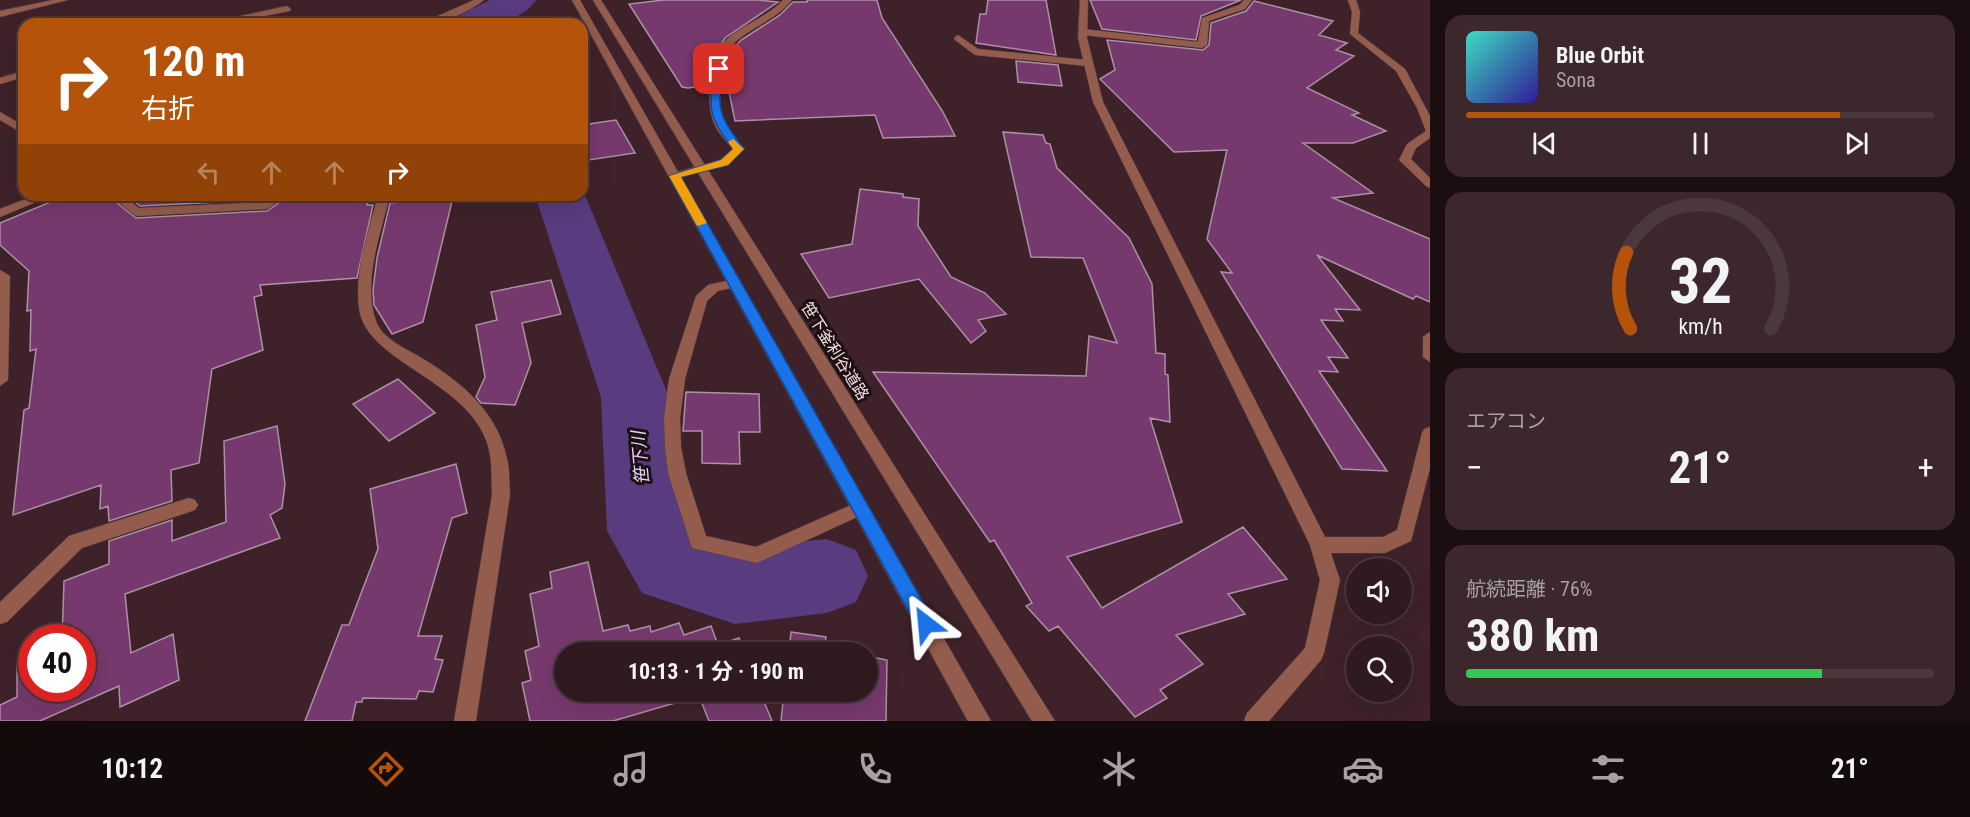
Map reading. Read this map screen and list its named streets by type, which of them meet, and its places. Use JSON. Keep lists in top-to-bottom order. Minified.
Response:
{"streets":{"street":["笹下釜利谷道路"]},"water":["笹下川"],"page":{"turn":["120 m","右折"],"song":["Blue Orbit","Sona"],"tile":["エアコン",["航続距離 · 76%","380 km"]],"heat":["−","21°","+"],"limit":"40","trip":"10:13 · 1 分 · 190 m","tabs":["10:12","21°"],"gauge":["32","km/h"]}}
